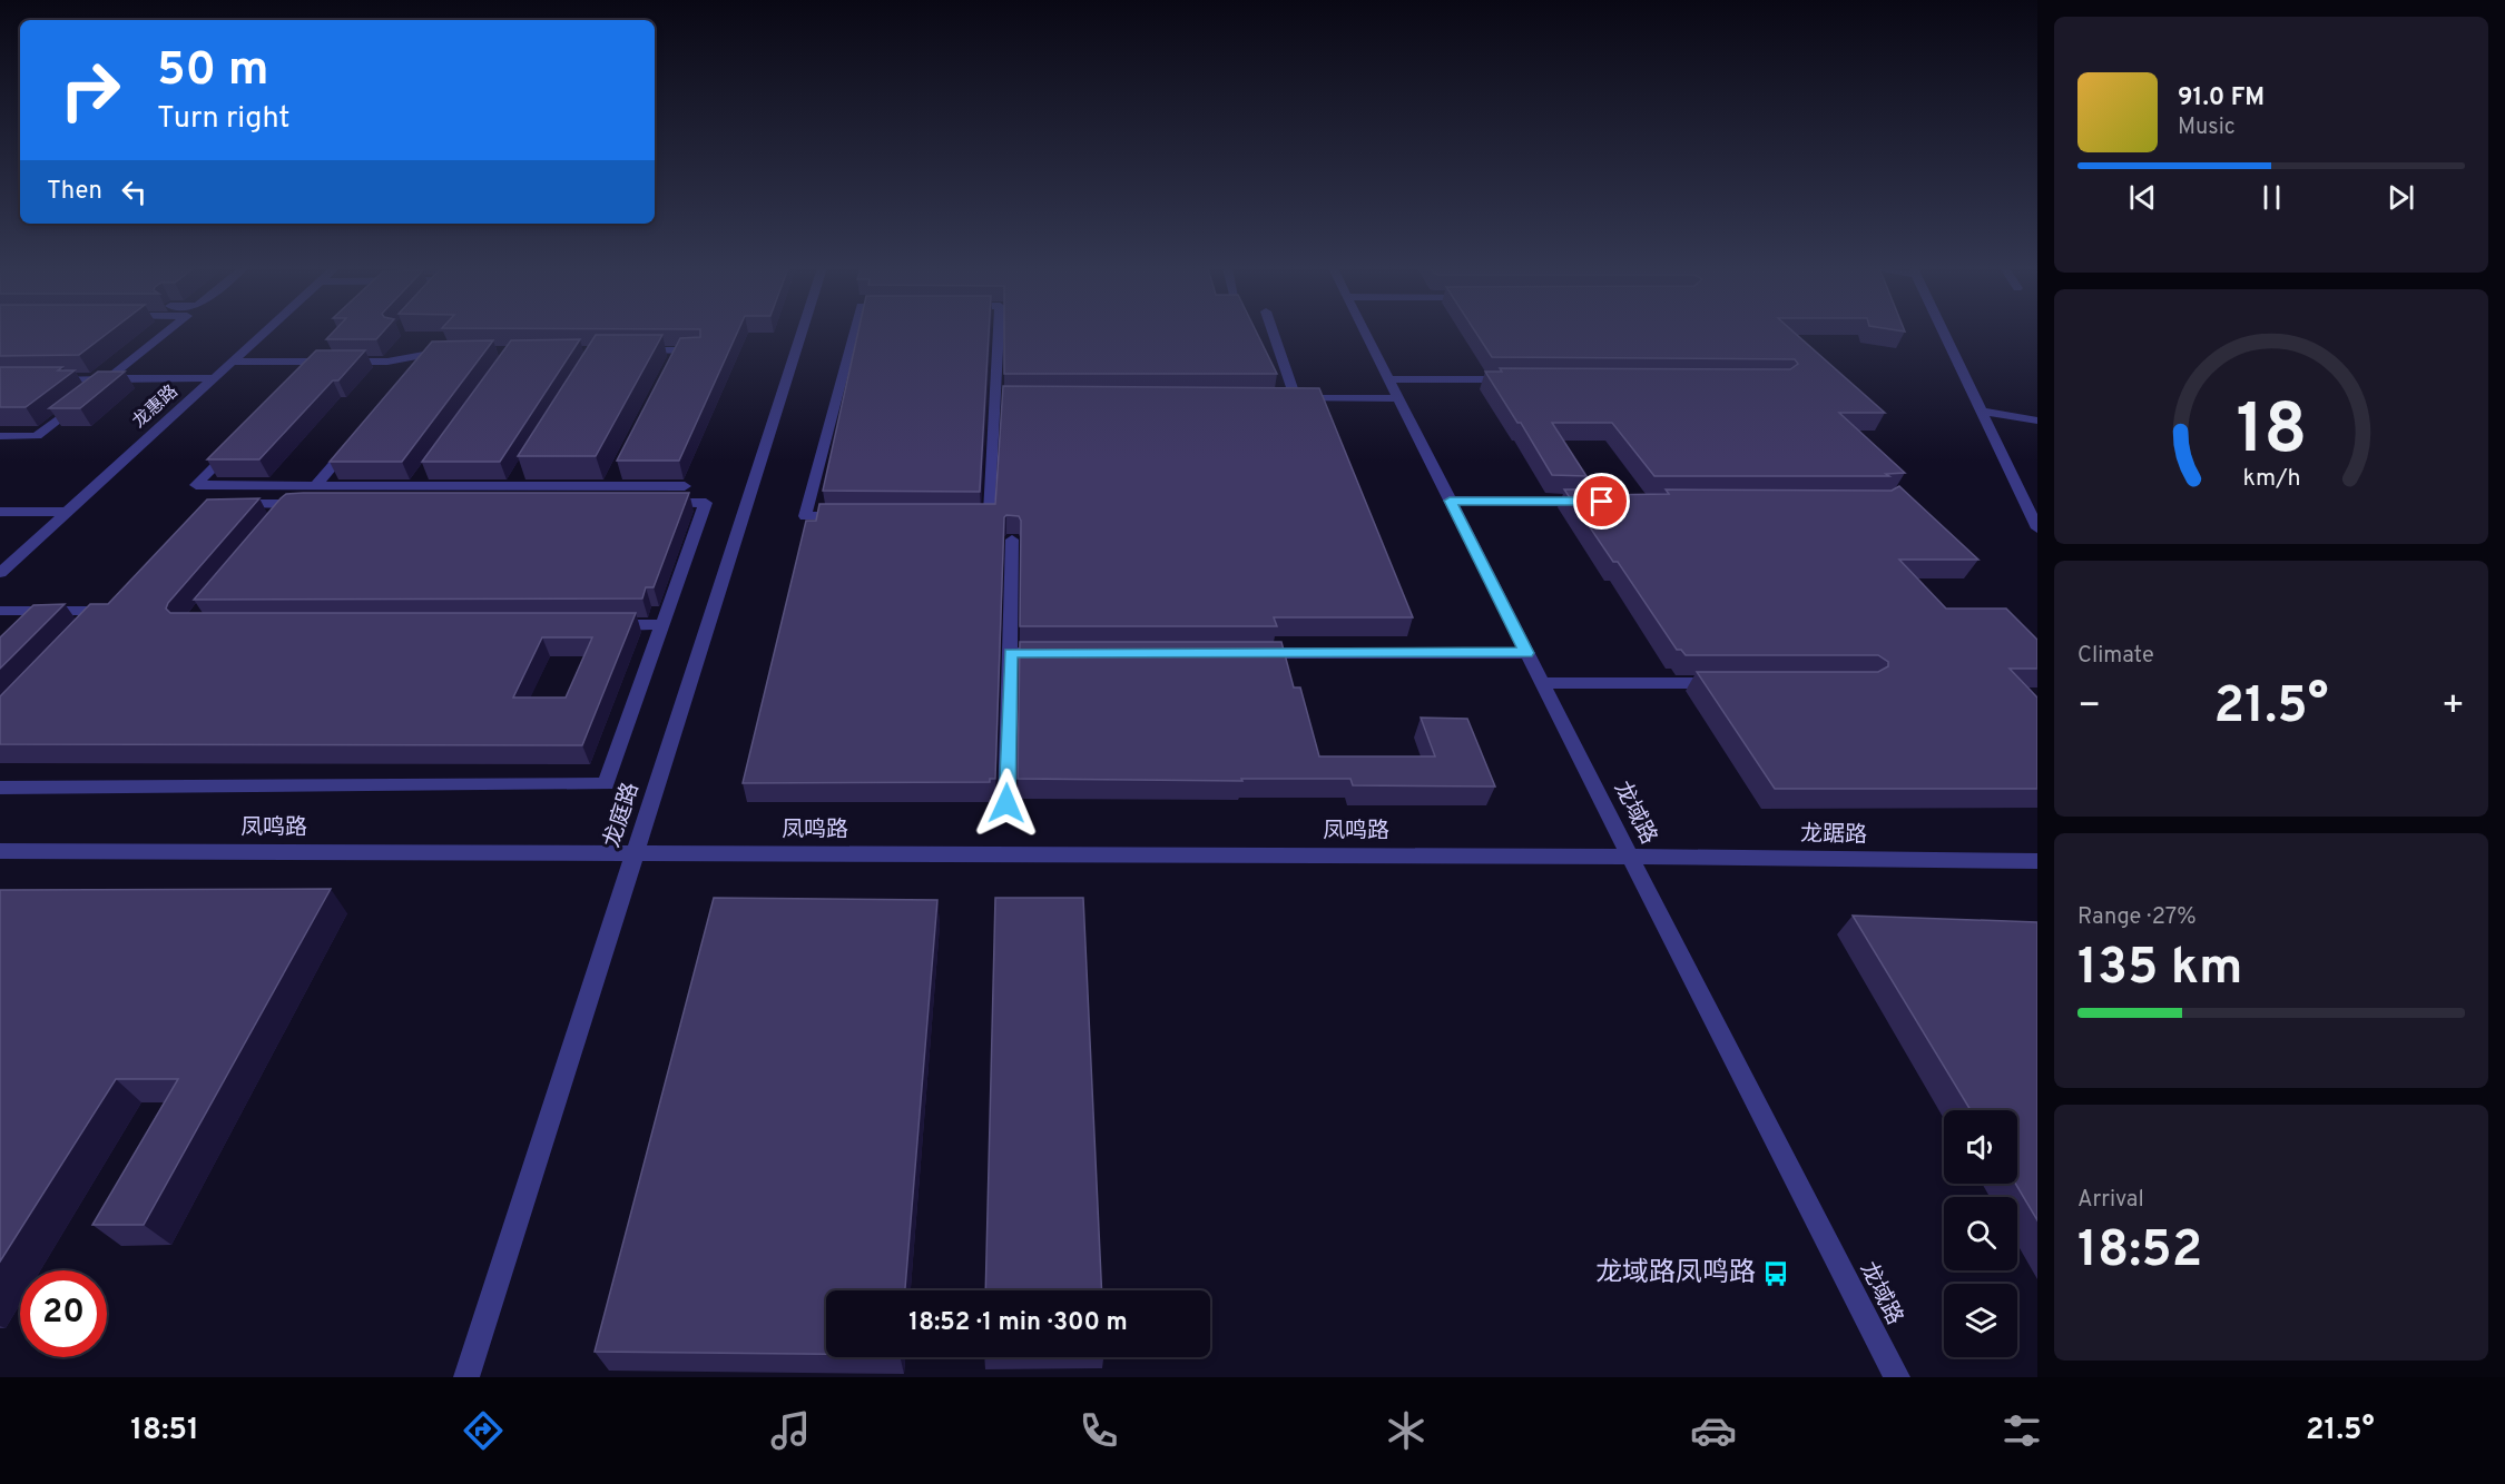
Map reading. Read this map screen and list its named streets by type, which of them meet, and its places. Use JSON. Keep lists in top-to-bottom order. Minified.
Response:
{"streets":{"street":["龙惠路","龙域路","龙庭路","凤鸣路","龙踞路"]},"crossings":[["龙域路","凤鸣路"],["龙域路","龙踞路"],["龙庭路","凤鸣路"],["凤鸣路","龙踞路"]],"places":{"bus stop":["龙域路凤鸣路"]},"page":{"turn":["50 m","Turn right"],"song":["91.0 FM","Music"],"then":"Then","tile":["Climate",["Range · 27%","135 km"],["Arrival","18:52"]],"heat":["−","21.5°","+"],"limit":"20","trip":"18:52 · 1 min · 300 m","tabs":["18:51","21.5°"],"gauge":["18","km/h"]}}
